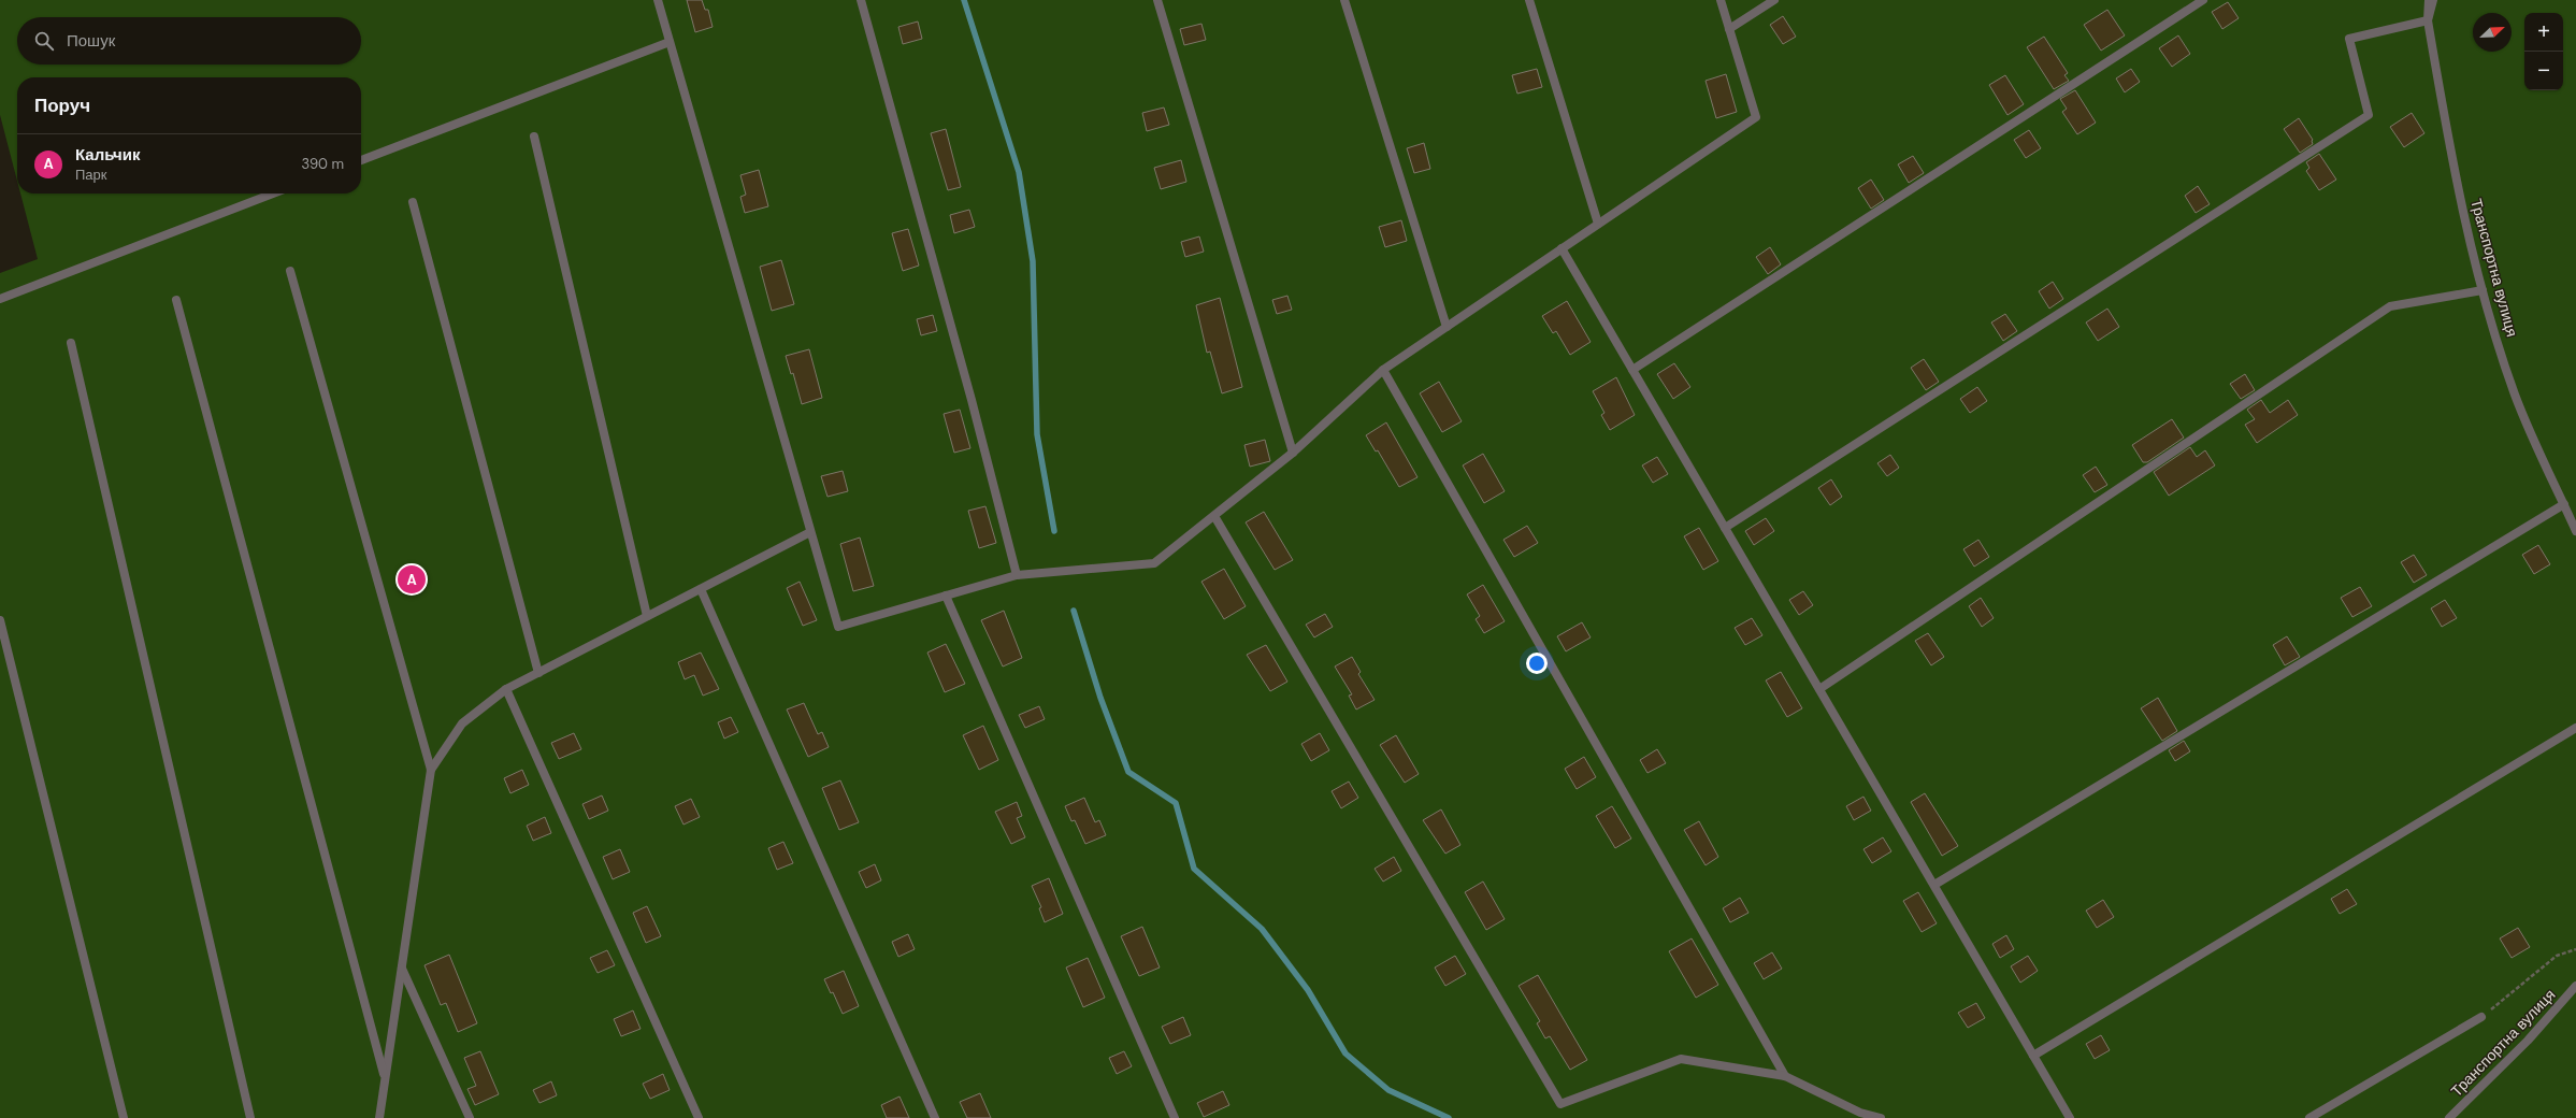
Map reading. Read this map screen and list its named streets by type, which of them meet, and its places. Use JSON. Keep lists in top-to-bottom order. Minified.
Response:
{"streets":{"street":["Транспортна вулиця"]},"north":"top right","page":{"map_buttons":["+","−"],"search":"Пошук","heading":"Поруч","list":[{"mark":"A","name":"Кальчик","note":"Парк","value":"390 m"}],"pins":"A"}}
